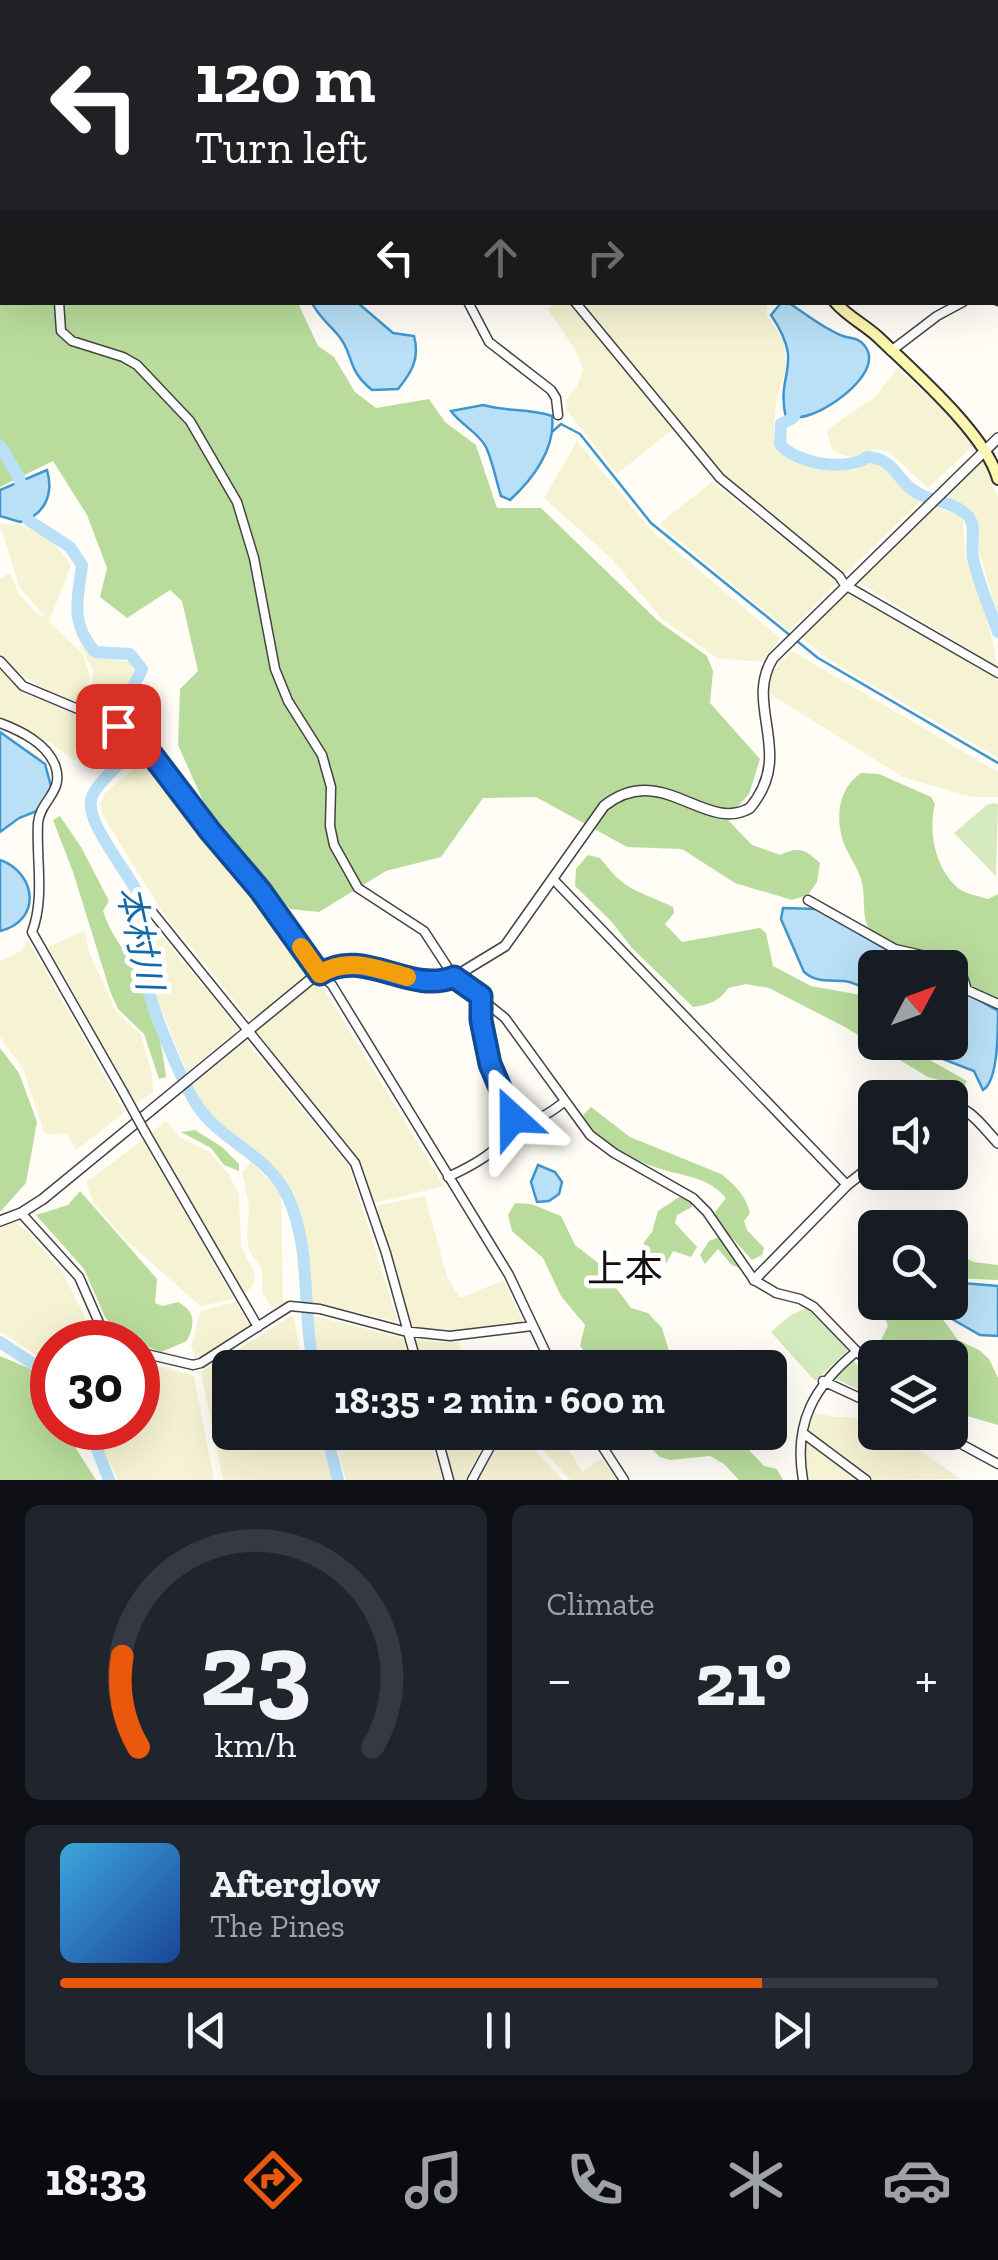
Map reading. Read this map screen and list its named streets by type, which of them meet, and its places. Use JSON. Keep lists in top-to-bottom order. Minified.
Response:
{"districts":["上本"],"water":["本村川"],"north":"top right","page":{"turn":["120 m","Turn left"],"limit":"30","trip":"18:35 · 2 min · 600 m","tile":"Climate","heat":["−","21°","+"],"song":["Afterglow","The Pines"],"tabs":"18:33","gauge":["23","km/h"]}}
